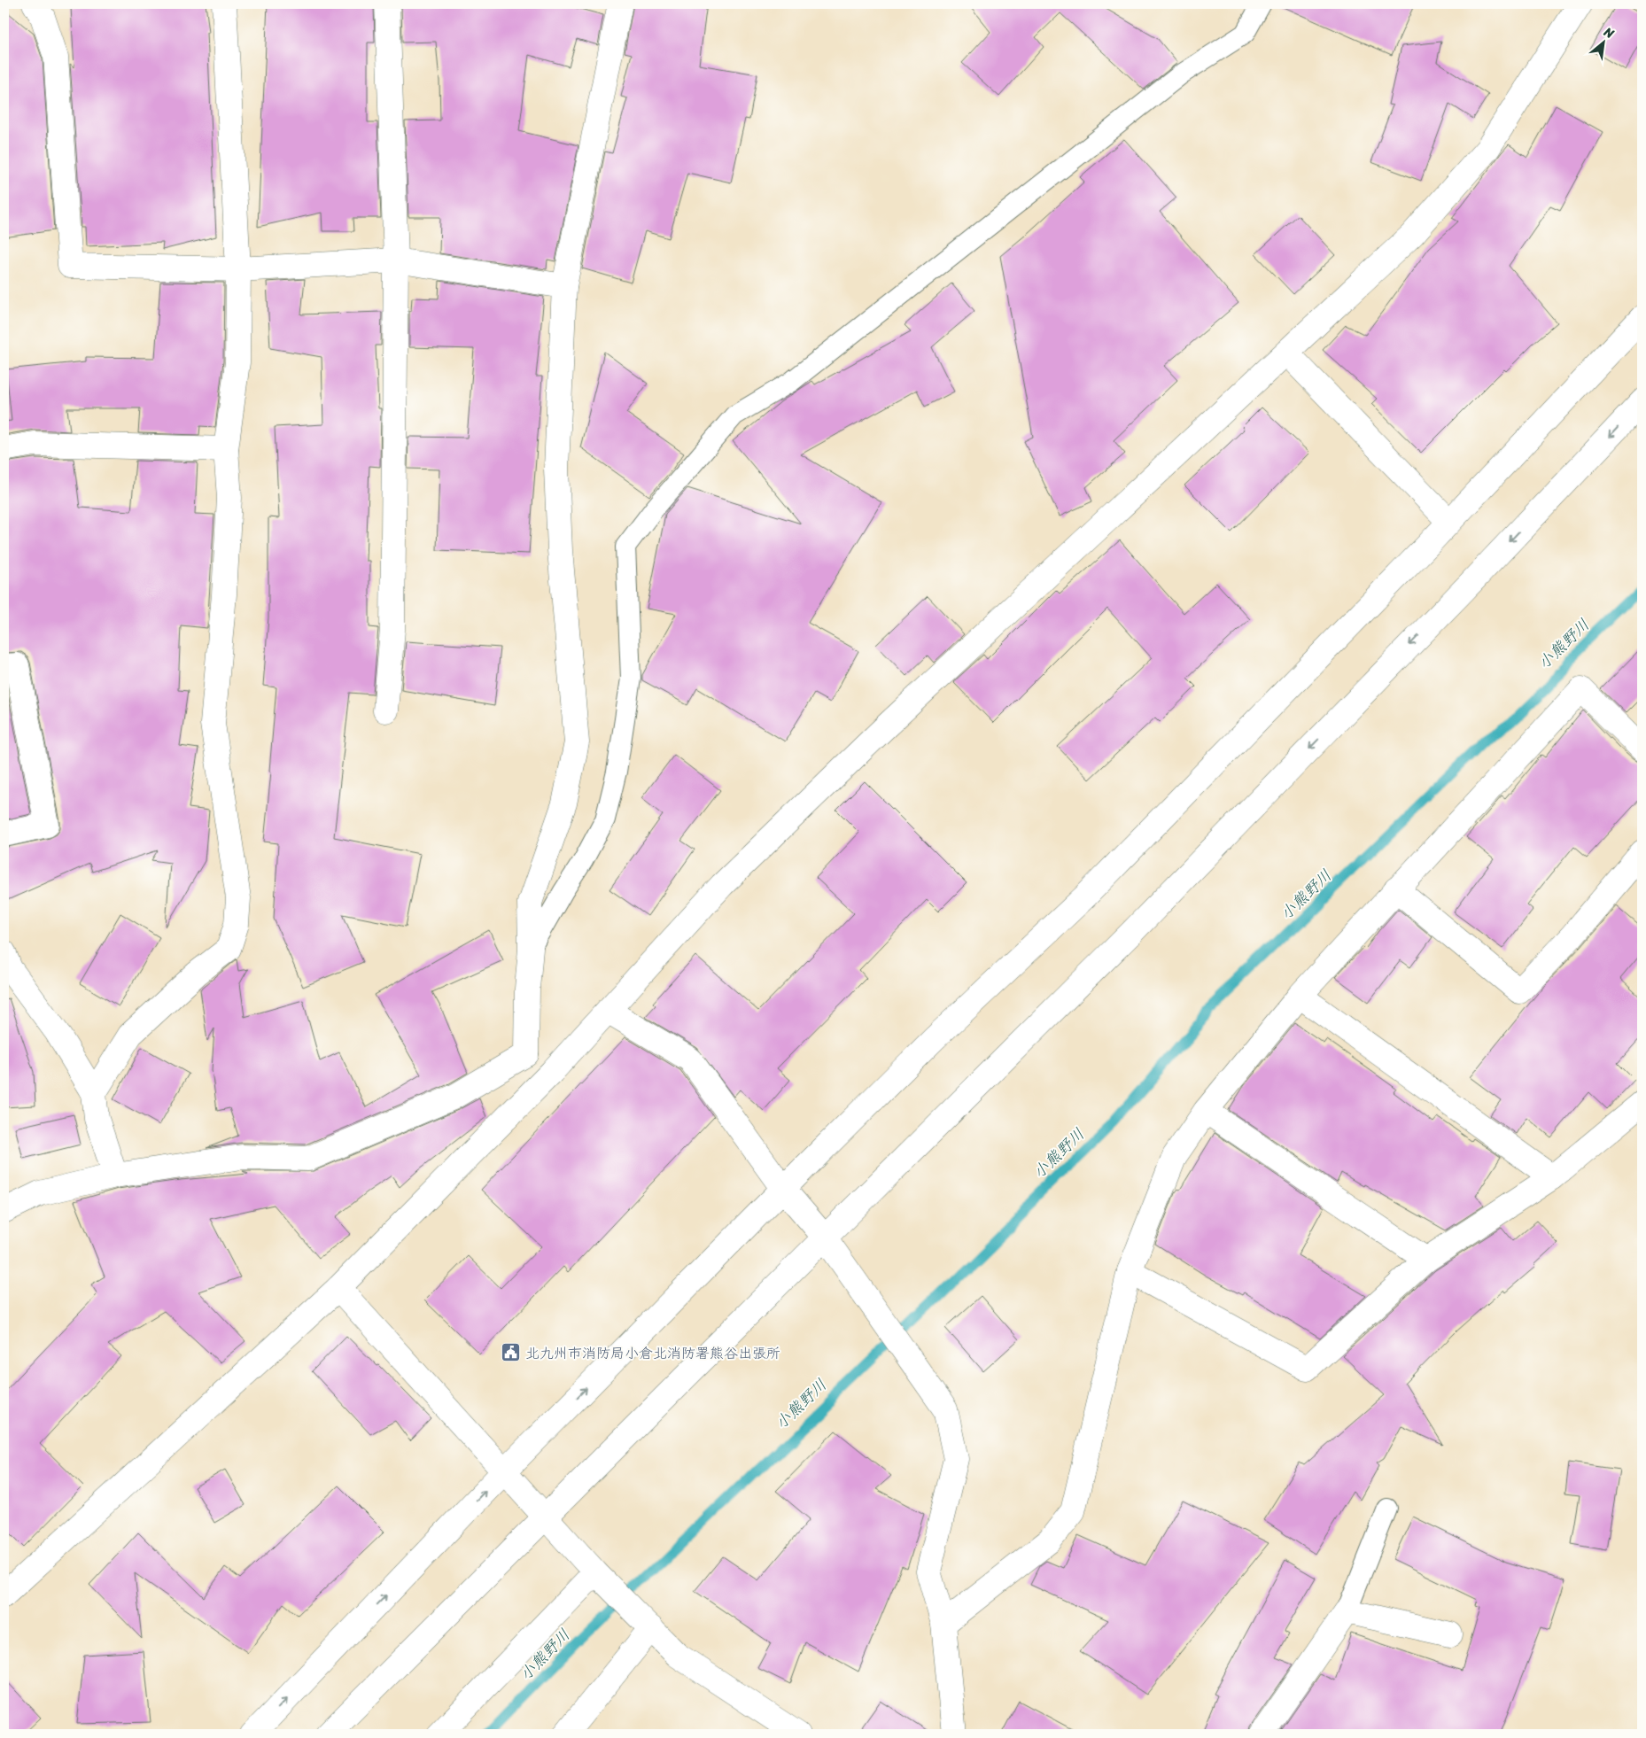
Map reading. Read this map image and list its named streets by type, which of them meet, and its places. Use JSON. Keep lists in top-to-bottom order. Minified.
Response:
{"water":["小熊野川"],"places":{"public building":["北九州市消防局小倉北消防署熊谷出張所"]},"north":"top right"}
